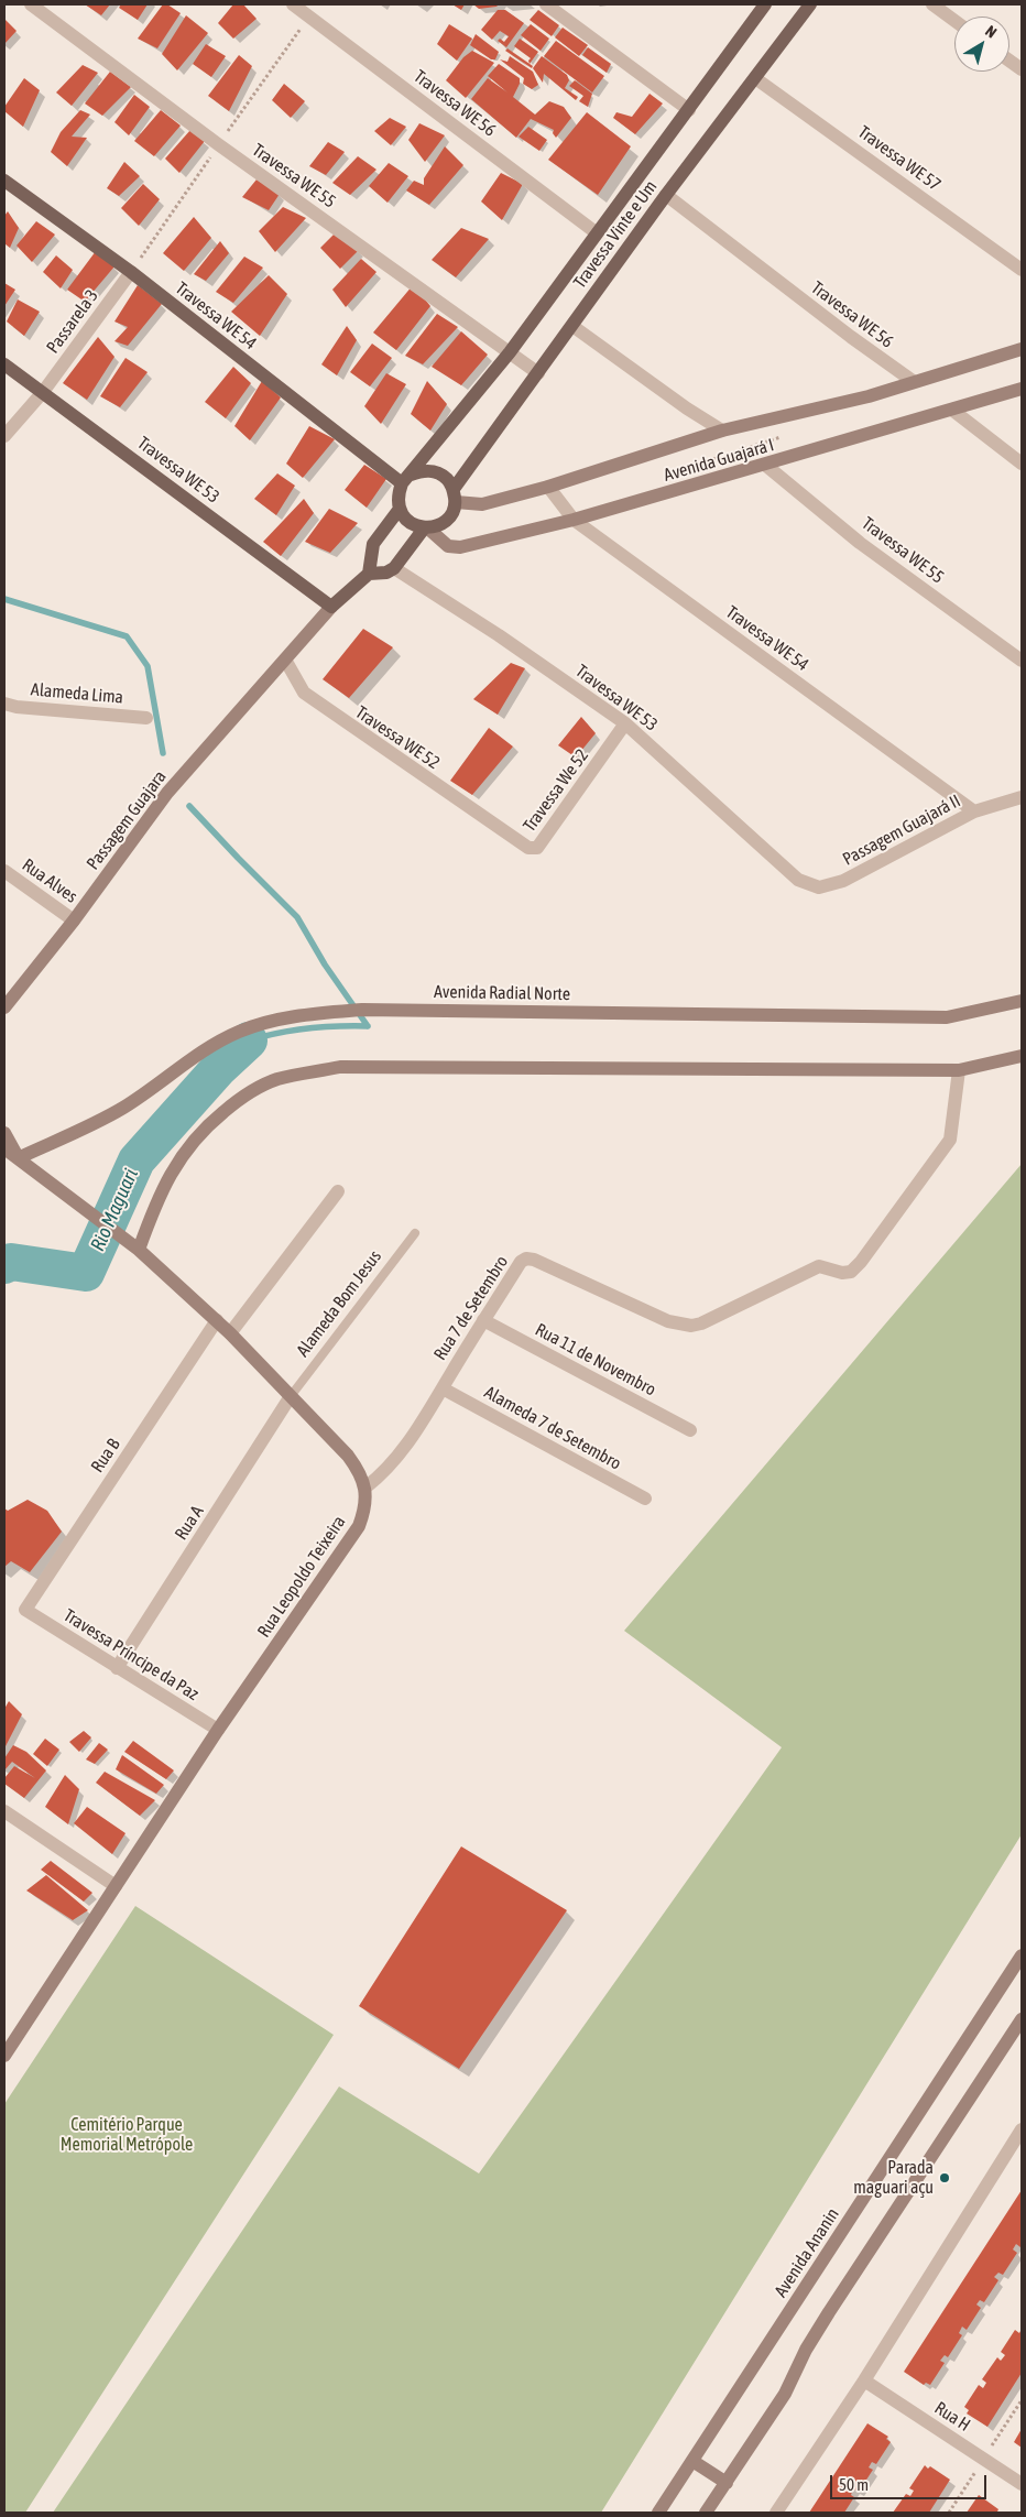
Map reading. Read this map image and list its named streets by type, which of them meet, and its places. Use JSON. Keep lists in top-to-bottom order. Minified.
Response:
{"streets":{"main road":["Travessa Vinte e Um","Travessa WE 54","Avenida Guajará I","Travessa WE 53","Passagem Guajara","Avenida Radial Norte","Rua Leopoldo Teixeira","Avenida Ananin"],"street":["Travessa WE 56","Travessa WE 57","Travessa WE 55","Passarela 3","Alameda Lima","Travessa WE 52","Travessa We 52","Passagem Guajará II","Rua Alves","Rua 7 de Setembro","Rua 11 de Novembro","Alameda 7 de Setembro","Rua B","Rua A","Travessa Príncipe da Paz","Rua H"],"lane":["Alameda Bom Jesus"]},"crossings":[["Travessa WE 56","Travessa Vinte e Um"],["Travessa WE 56","Avenida Guajará I"],["Travessa WE 57","Travessa Vinte e Um"],["Travessa WE 55","Travessa Vinte e Um"],["Travessa WE 55","Avenida Guajará I"],["Travessa Vinte e Um","Travessa WE 54"],["Travessa Vinte e Um","Avenida Guajará I"],["Travessa WE 54","Passarela 3"],["Travessa WE 54","Avenida Guajará I"],["Travessa WE 54","Passagem Guajará II"],["Passarela 3","Travessa WE 53"],["Travessa WE 53","Travessa We 52"],["Travessa WE 53","Passagem Guajara"],["Travessa WE 53","Passagem Guajará II"],["Travessa WE 52","Travessa We 52"],["Travessa WE 52","Passagem Guajara"],["Passagem Guajara","Rua Alves"],["Alameda Bom Jesus","Rua A"],["Rua 7 de Setembro","Rua 11 de Novembro"],["Rua 7 de Setembro","Alameda 7 de Setembro"],["Rua 7 de Setembro","Rua Leopoldo Teixeira"],["Rua B","Travessa Príncipe da Paz"],["Rua A","Travessa Príncipe da Paz"],["Rua Leopoldo Teixeira","Travessa Príncipe da Paz"]],"water":["Rio Maguari"],"parks":["Cemitério Parque Memorial Metrópole"],"places":["Parada maguari açu"],"scale_bar":"50 m","north":"top right"}
